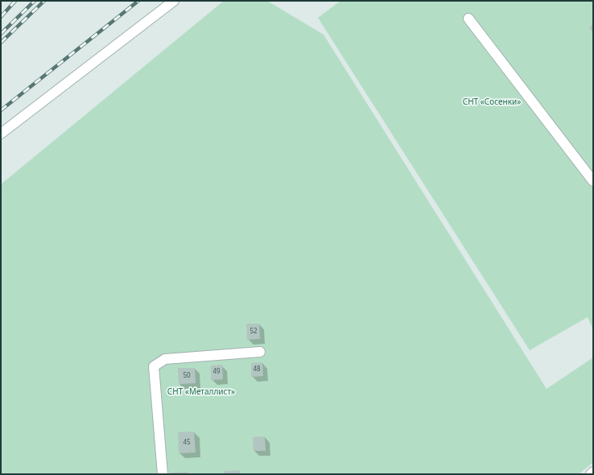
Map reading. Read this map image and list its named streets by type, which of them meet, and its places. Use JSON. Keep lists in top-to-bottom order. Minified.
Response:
{"parks":["СНТ «Сосенки»","СНТ «Металлист»"],"house_numbers":["52","48","49","50","45"]}
